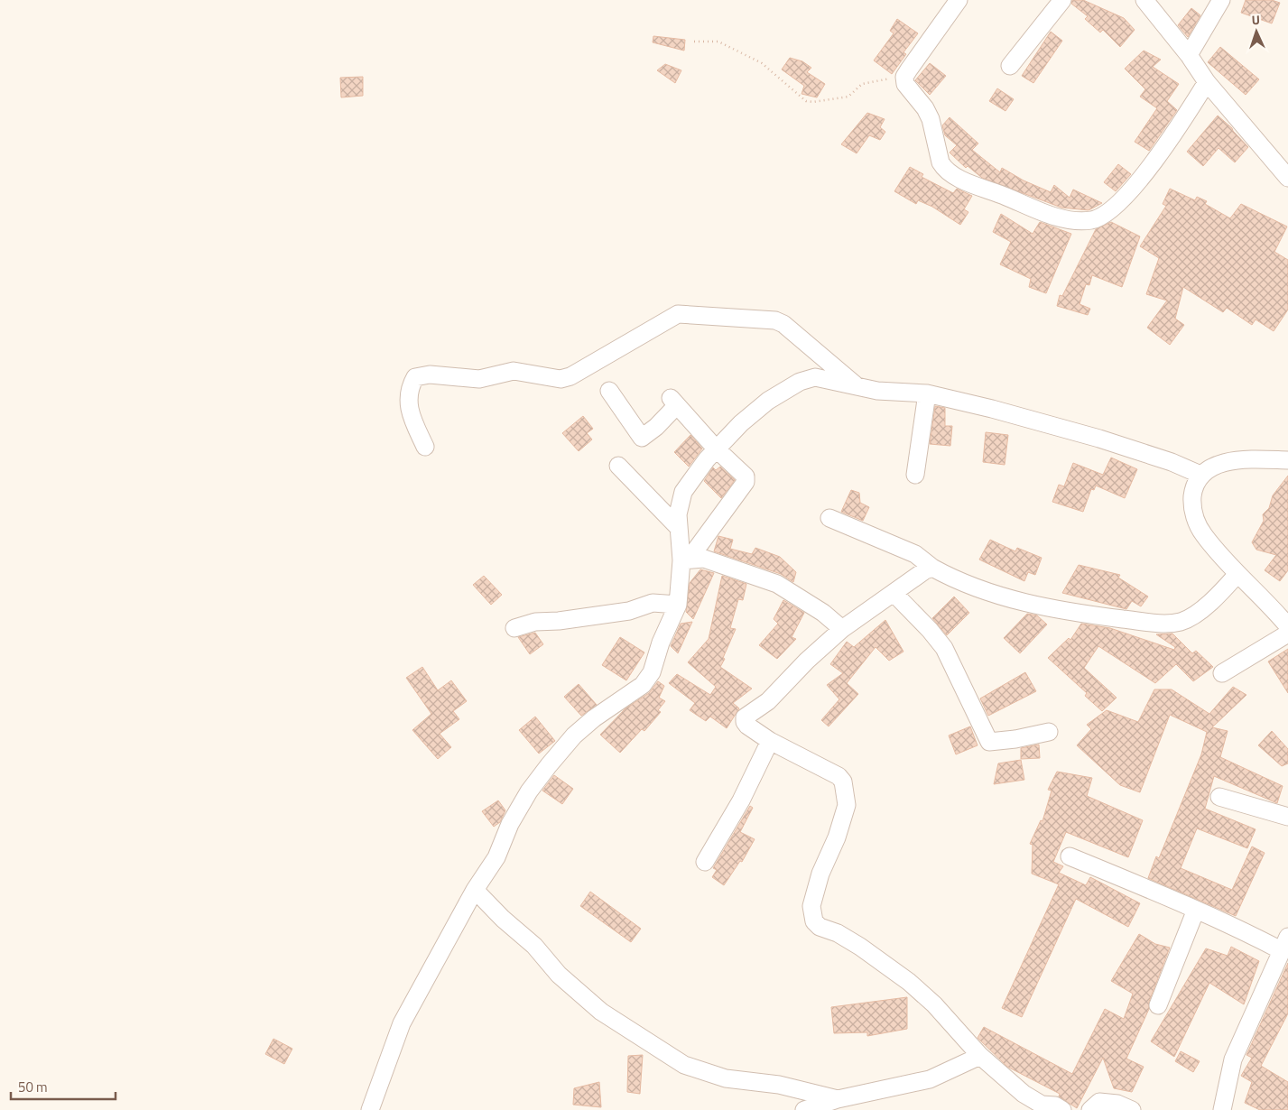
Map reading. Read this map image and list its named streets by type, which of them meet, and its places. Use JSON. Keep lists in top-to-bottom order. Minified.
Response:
{"scale_bar":"50 m","north":"top"}
